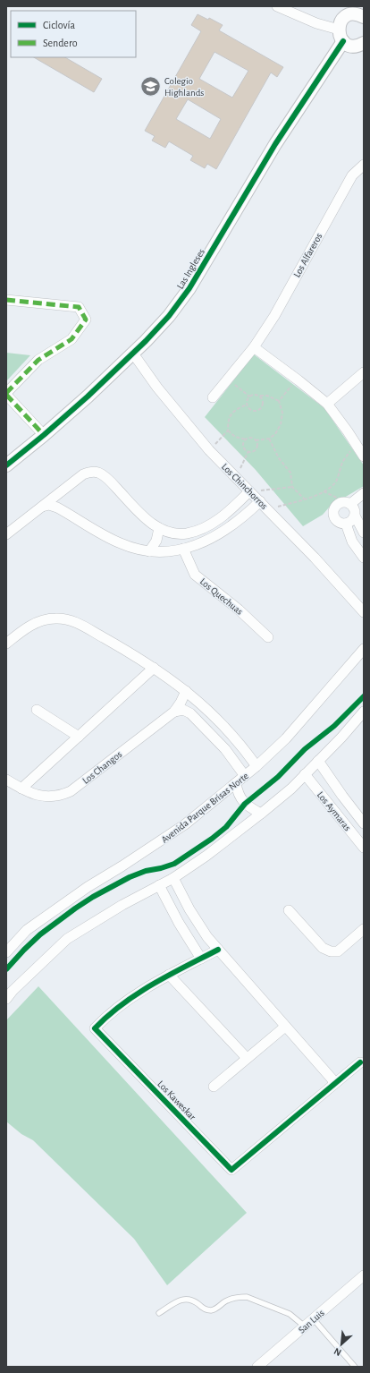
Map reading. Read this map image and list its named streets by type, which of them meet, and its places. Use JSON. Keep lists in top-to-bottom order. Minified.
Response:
{"streets":{"street":["Los Alfareros","Las Ingleses","Los Chinchorros","Los Quechuas","Los Changos","Avenida Parque Brisas Norte","Los Aymaras","Los Kaweskar","San Luis"]},"crossings":[["Las Ingleses","Los Chinchorros"]],"places":{"school or university":["Colegio Highlands"]},"legend":["Ciclovía","Sendero"],"north":"bottom left"}
